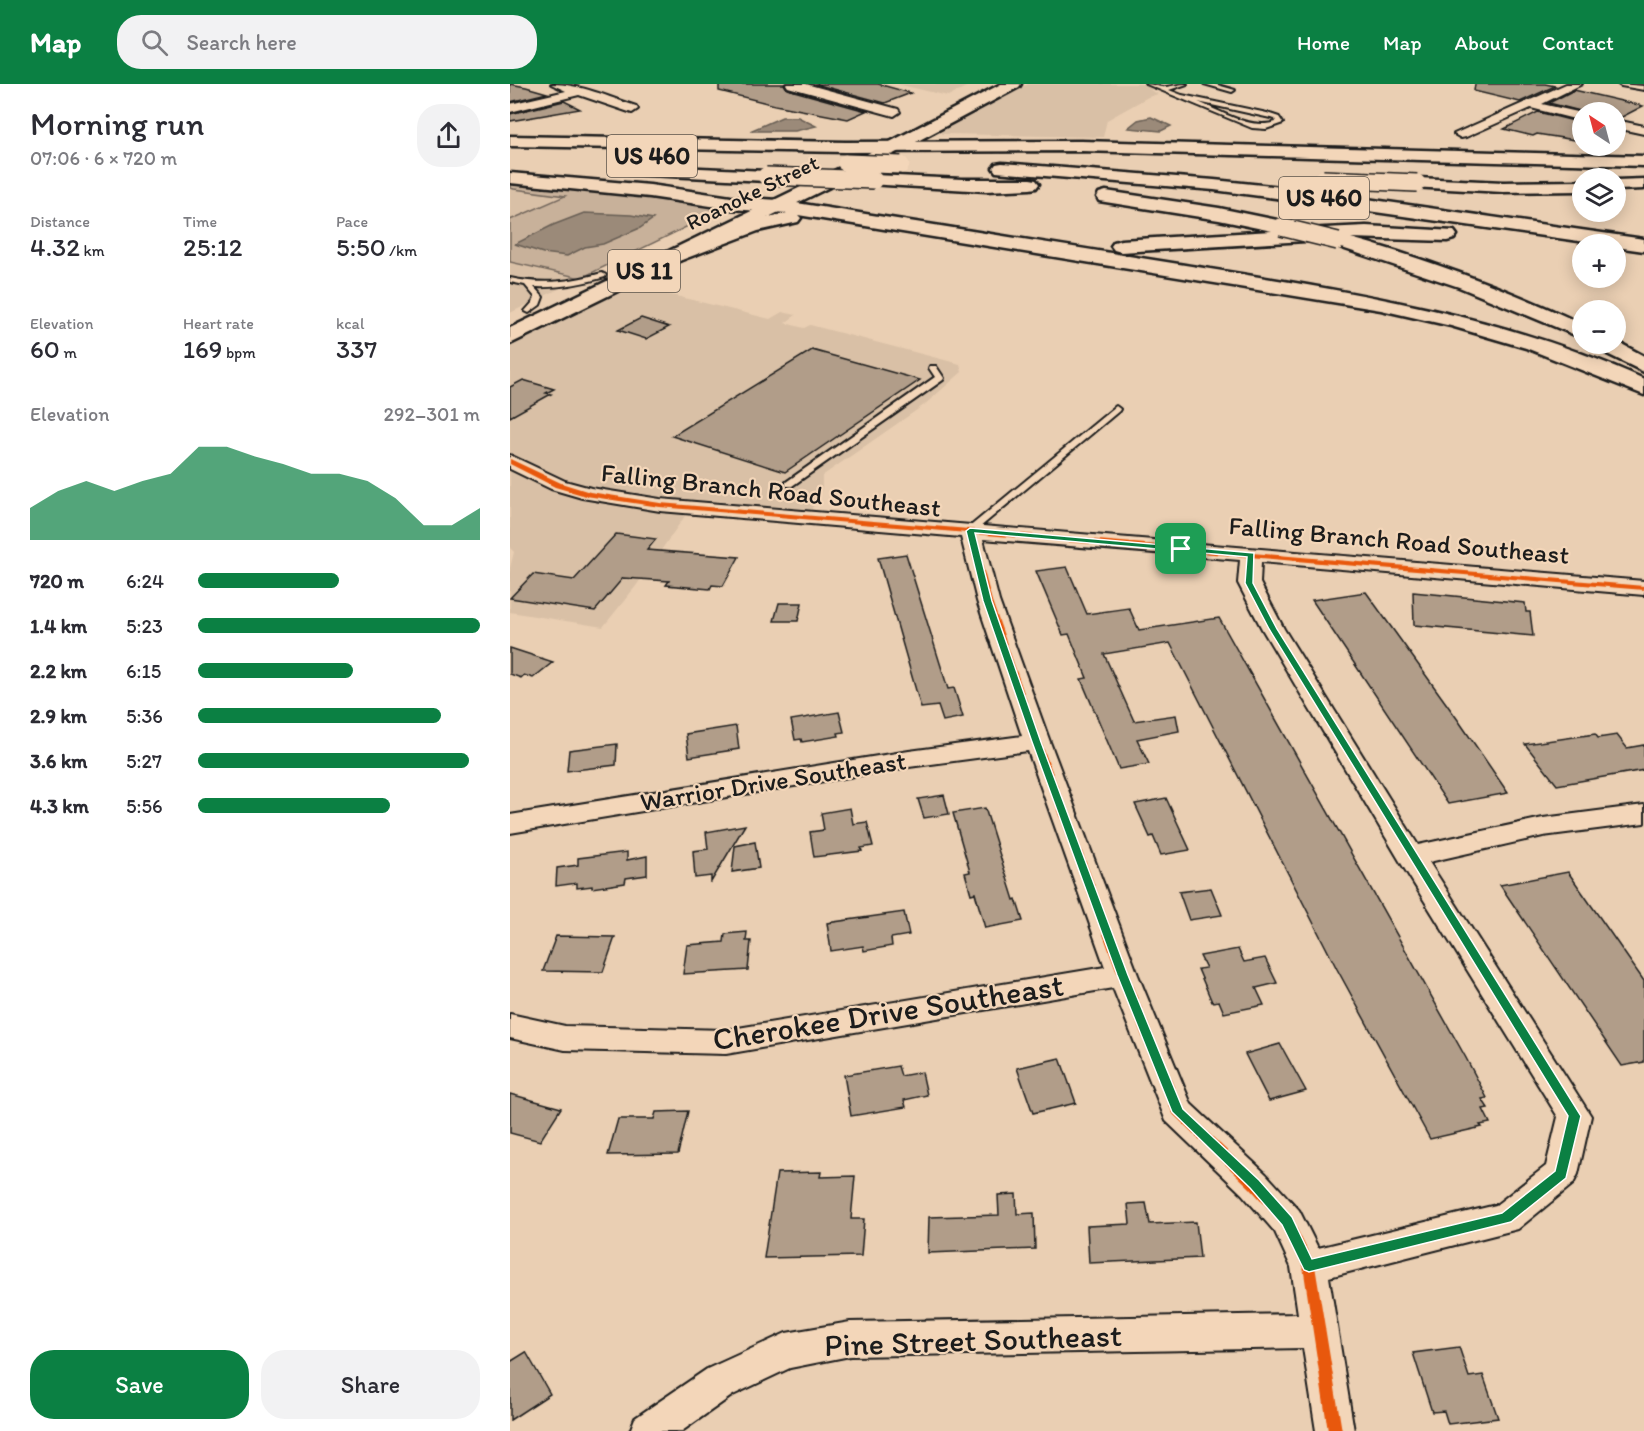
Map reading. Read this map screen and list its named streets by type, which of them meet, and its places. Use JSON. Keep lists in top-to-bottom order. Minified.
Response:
{"streets":{"main road":["US 460","Roanoke Street","US 11"],"street":["Falling Branch Road Southeast","Warrior Drive Southeast","Cherokee Drive Southeast","Pine Street Southeast"]},"north":"top left","page":{"header":"Map","search":"Search here","nav":["Home","Map","About","Contact"],"heading":["Morning run","07:06 · 6 × 720 m"],"map_buttons":["+","−"],"stats":[["Distance","4.32 km"],["Time","25:12"],["Pace","5:50 /km"],["Elevation","60 m"],["Heart rate","169 bpm"],["kcal","337"]],"chart":["Elevation","292–301 m"],"list":[{"name":"720 m","note":"6:24"},{"name":"1.4 km","note":"5:23"},{"name":"2.2 km","note":"6:15"},{"name":"2.9 km","note":"5:36"},{"name":"3.6 km","note":"5:27"},{"name":"4.3 km","note":"5:56"}],"buttons":["Save","Share"]}}
